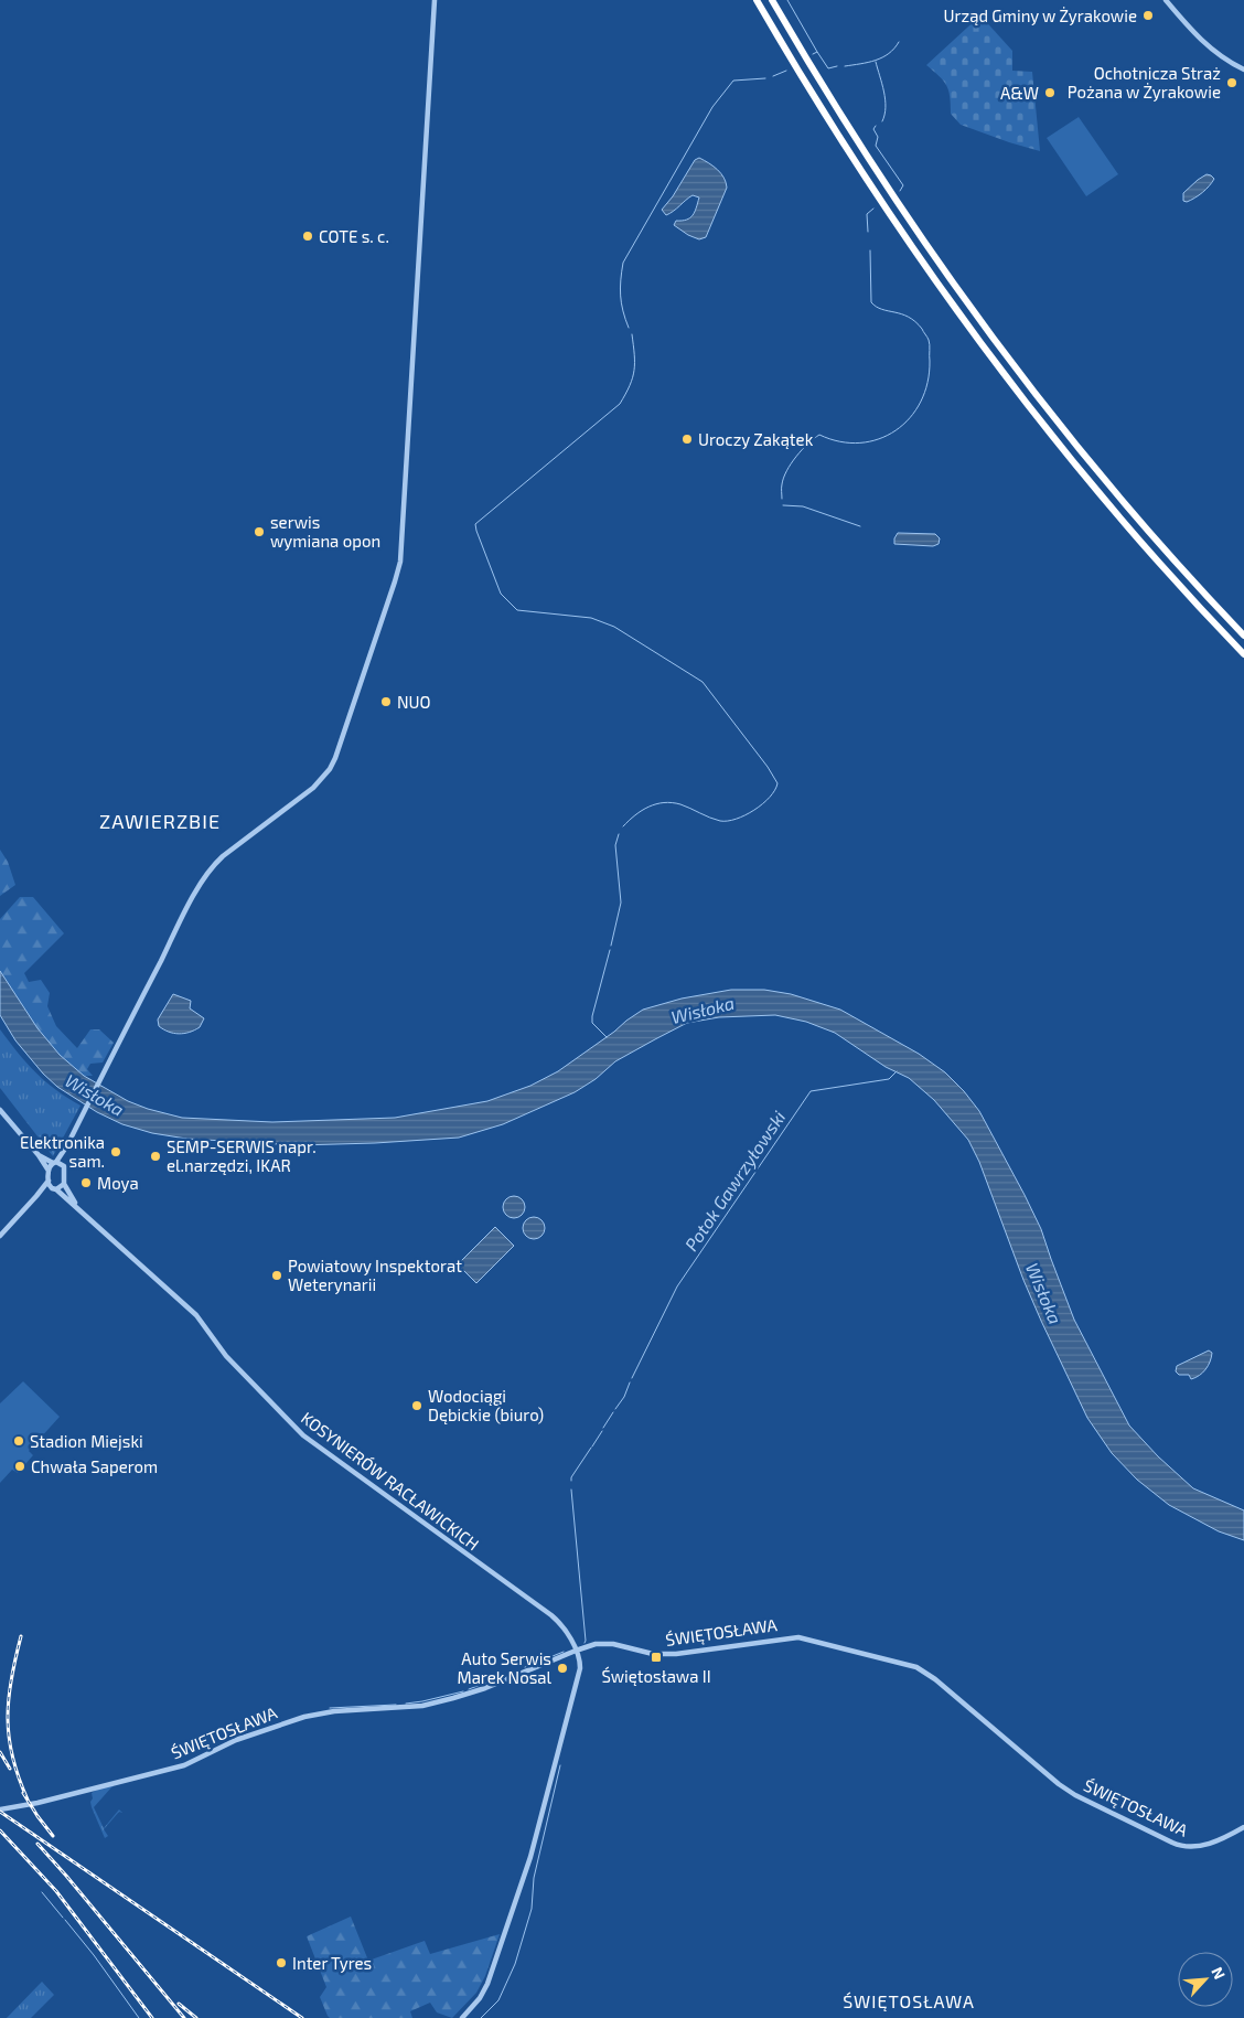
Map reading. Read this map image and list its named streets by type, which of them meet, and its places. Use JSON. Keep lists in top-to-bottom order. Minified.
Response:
{"streets":{"street":["KOSYNIERÓW RACŁAWICKICH","ŚWIĘTOSŁAWA"]},"crossings":[["KOSYNIERÓW RACŁAWICKICH","ŚWIĘTOSŁAWA"]],"districts":["ZAWIERZBIE","ŚWIĘTOSŁAWA"],"water":["Wisłoka","Potok Gawrzyłowski"],"places":{"other":["Urząd Gminy w Żyrakowie","Ochotnicza Straż Pożana w Żyrakowie","A&W","COTE s. c.","Uroczy Zakątek","serwis wymiana opon","NUO","Elektronika sam.","SEMP-SERWIS napr. el.narzędzi, IKAR","Moya","Powiatowy Inspektorat Weterynarii","Wodociągi Dębickie (biuro)","Stadion Miejski","Chwała Saperom","Auto Serwis Marek Nosal","Inter Tyres"],"transit":["Świętosława II"]},"north":"top right"}
